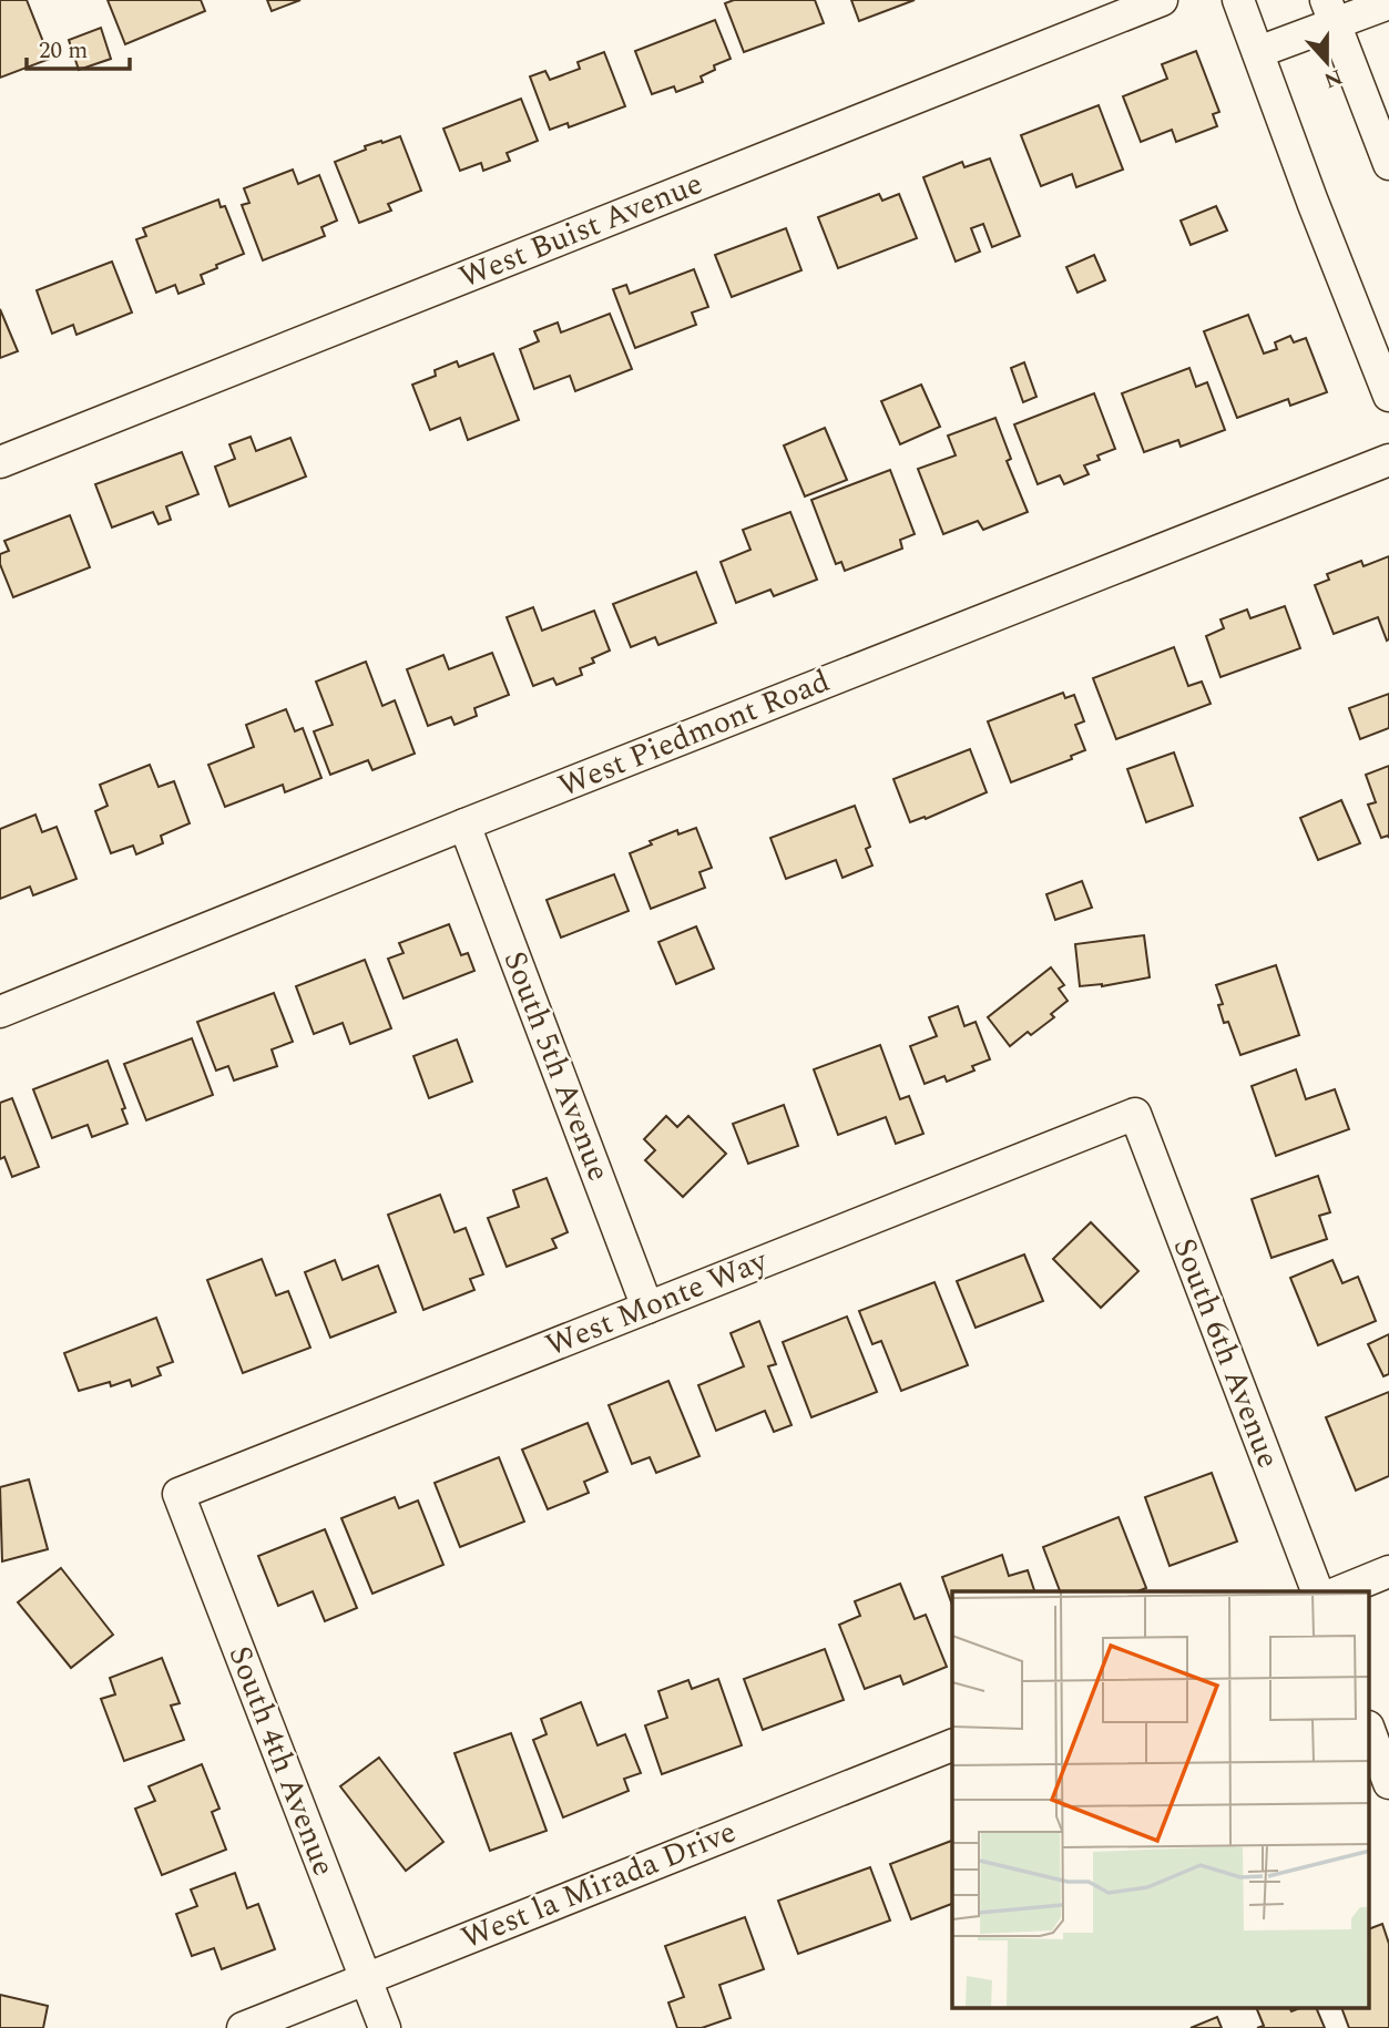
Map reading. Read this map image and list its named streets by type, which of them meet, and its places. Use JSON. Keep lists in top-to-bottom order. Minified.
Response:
{"streets":{"street":["West Buist Avenue","West Piedmont Road","South 5th Avenue","West Monte Way","South 6th Avenue","South 4th Avenue","West la Mirada Drive"]},"crossings":[["West Piedmont Road","South 5th Avenue"],["South 5th Avenue","West Monte Way"],["West Monte Way","South 6th Avenue"],["West Monte Way","South 4th Avenue"],["South 4th Avenue","West la Mirada Drive"]],"scale_bar":"20 m","north":"bottom"}
